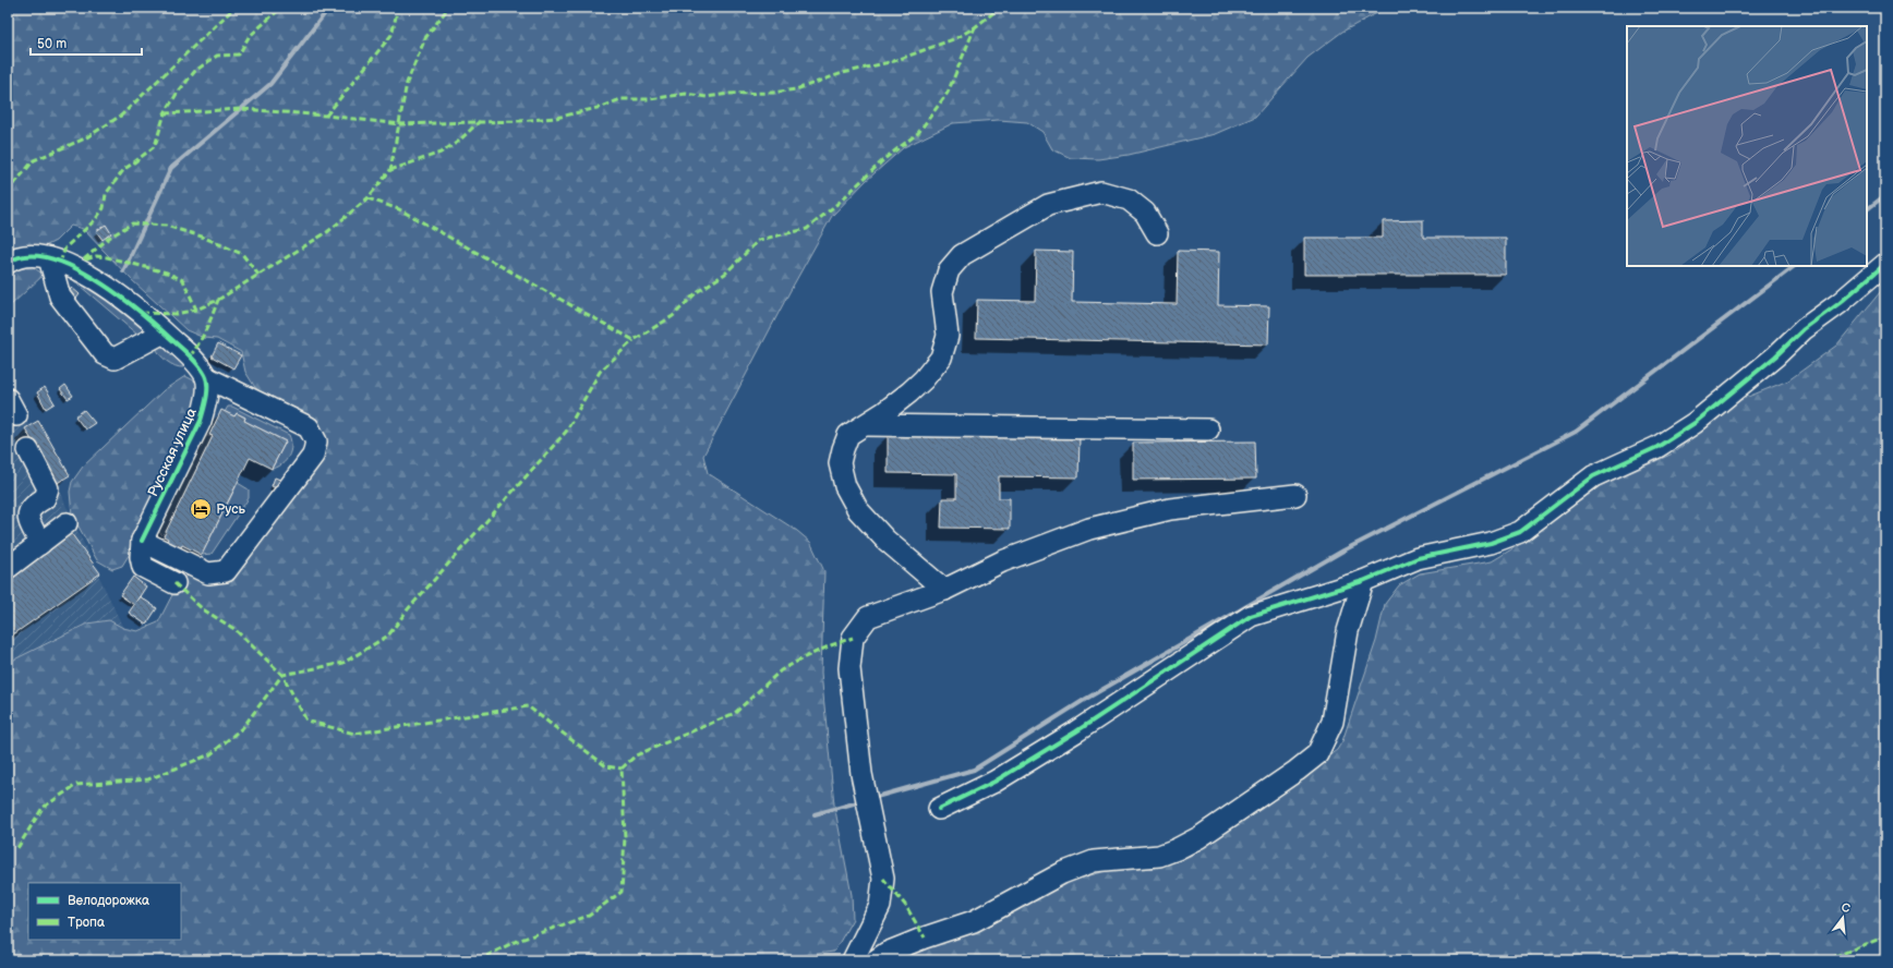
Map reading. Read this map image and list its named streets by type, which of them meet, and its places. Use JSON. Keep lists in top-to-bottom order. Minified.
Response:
{"streets":{"street":["Русская улица"]},"places":{"hotel":["Русь"]},"legend":["Велодорожка","Тропа"],"scale_bar":"50 m","north":"top"}
